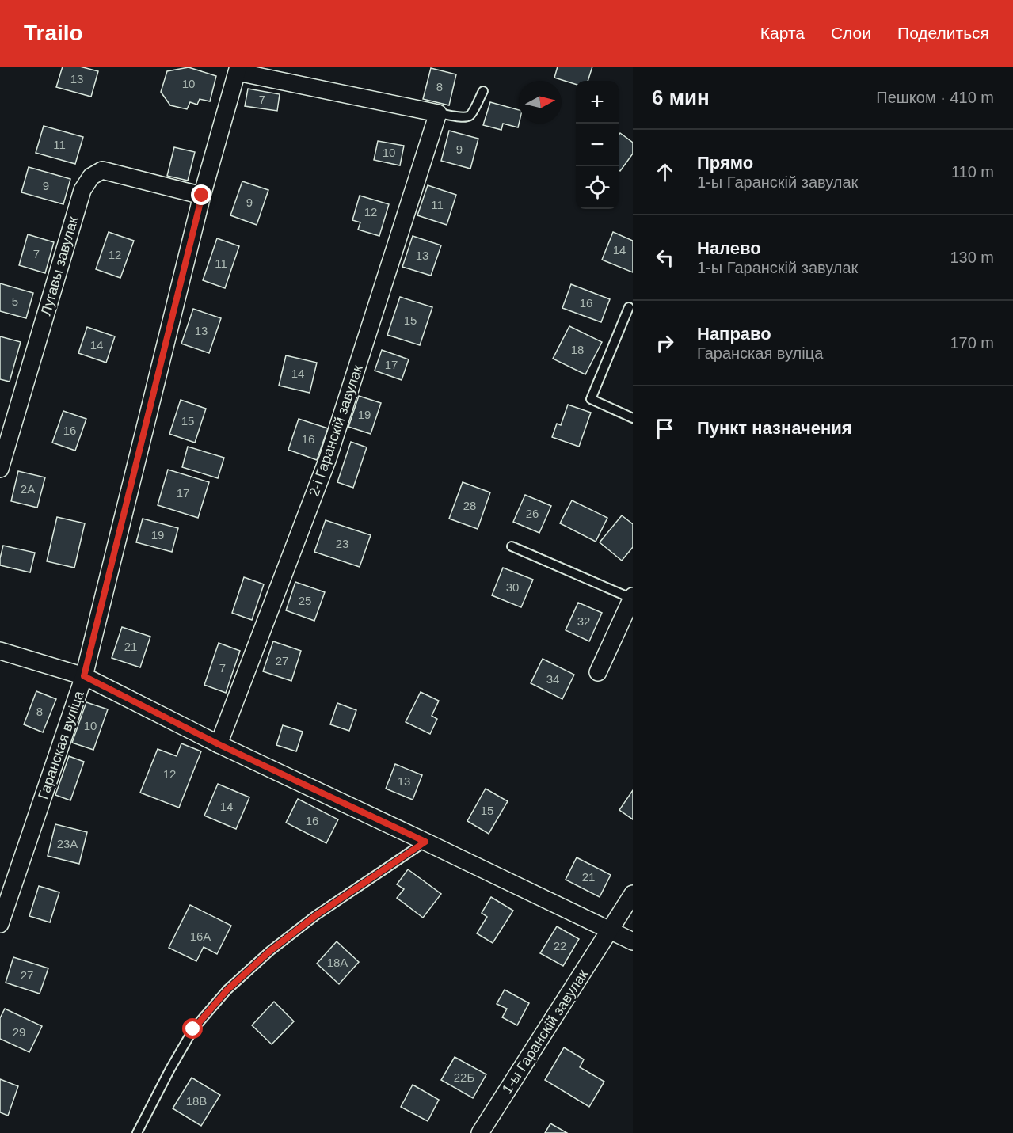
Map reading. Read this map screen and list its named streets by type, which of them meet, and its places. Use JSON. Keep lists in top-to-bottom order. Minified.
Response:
{"streets":{"street":["Лугавы завулак","2-і Гаранскій завулак","Гаранская вуліца","1-ы Гаранскій завулак"]},"crossings":[["Лугавы завулак","Гаранская вуліца"]],"house_numbers":["13","10","8","7","11","9","10","9","9","11","12","14","7","12","13","11","5","16","15","13","14","18","17","14","19","15","16","16","2А","17","28","26","19","23","30","25","32","21","27","7","34","8","10","12","13","14","15","16","23А","21","16А","22","18А","27","29","22Б","18В"],"north":"right","page":{"header":"Trailo","nav":["Карта","Слои","Поделиться"],"heading":["6 мин","Пешком · 410 m"],"map_buttons":["+","−"],"list":[["Прямо","1-ы Гаранскій завулак","110 m"],["Налево","1-ы Гаранскій завулак","130 m"],["Направо","Гаранская вуліца","170 m"],"Пункт назначения"]}}
